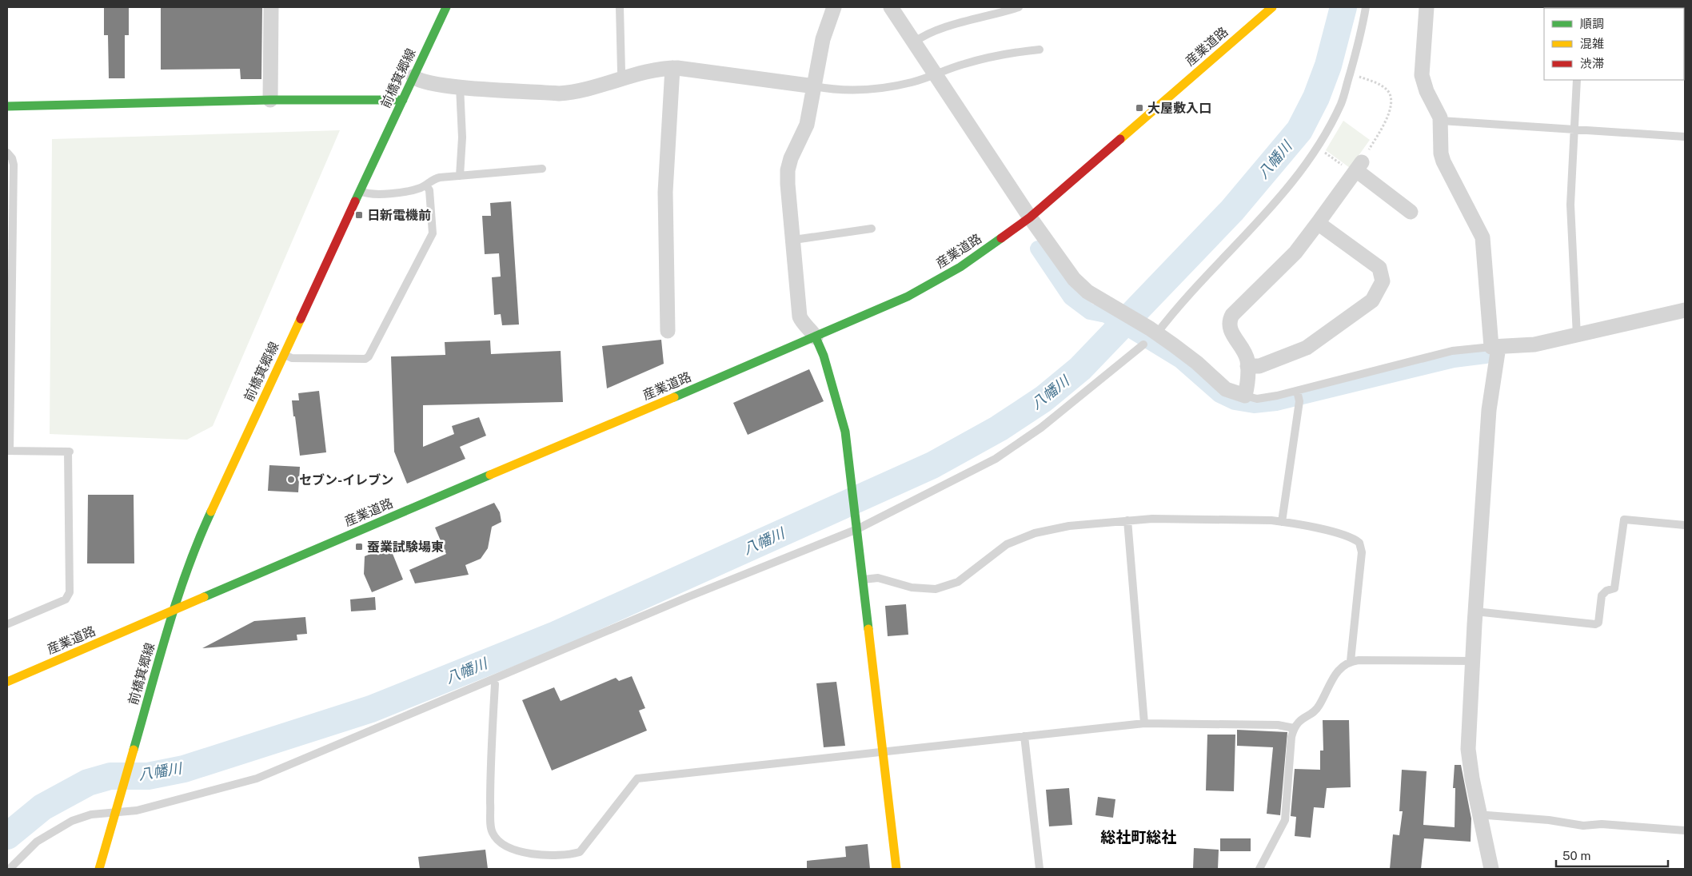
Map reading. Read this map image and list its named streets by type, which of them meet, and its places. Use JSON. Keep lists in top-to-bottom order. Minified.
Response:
{"streets":{"street":["産業道路","前橋箕郷線"]},"crossings":[["産業道路","前橋箕郷線"]],"districts":["総社町総社"],"water":["八幡川"],"places":{"transit":["大屋敷入口","日新電機前","蚕業試験場東"],"other":["セブン-イレブン"]},"legend":["順調","混雑","渋滞"],"scale_bar":"50 m"}
